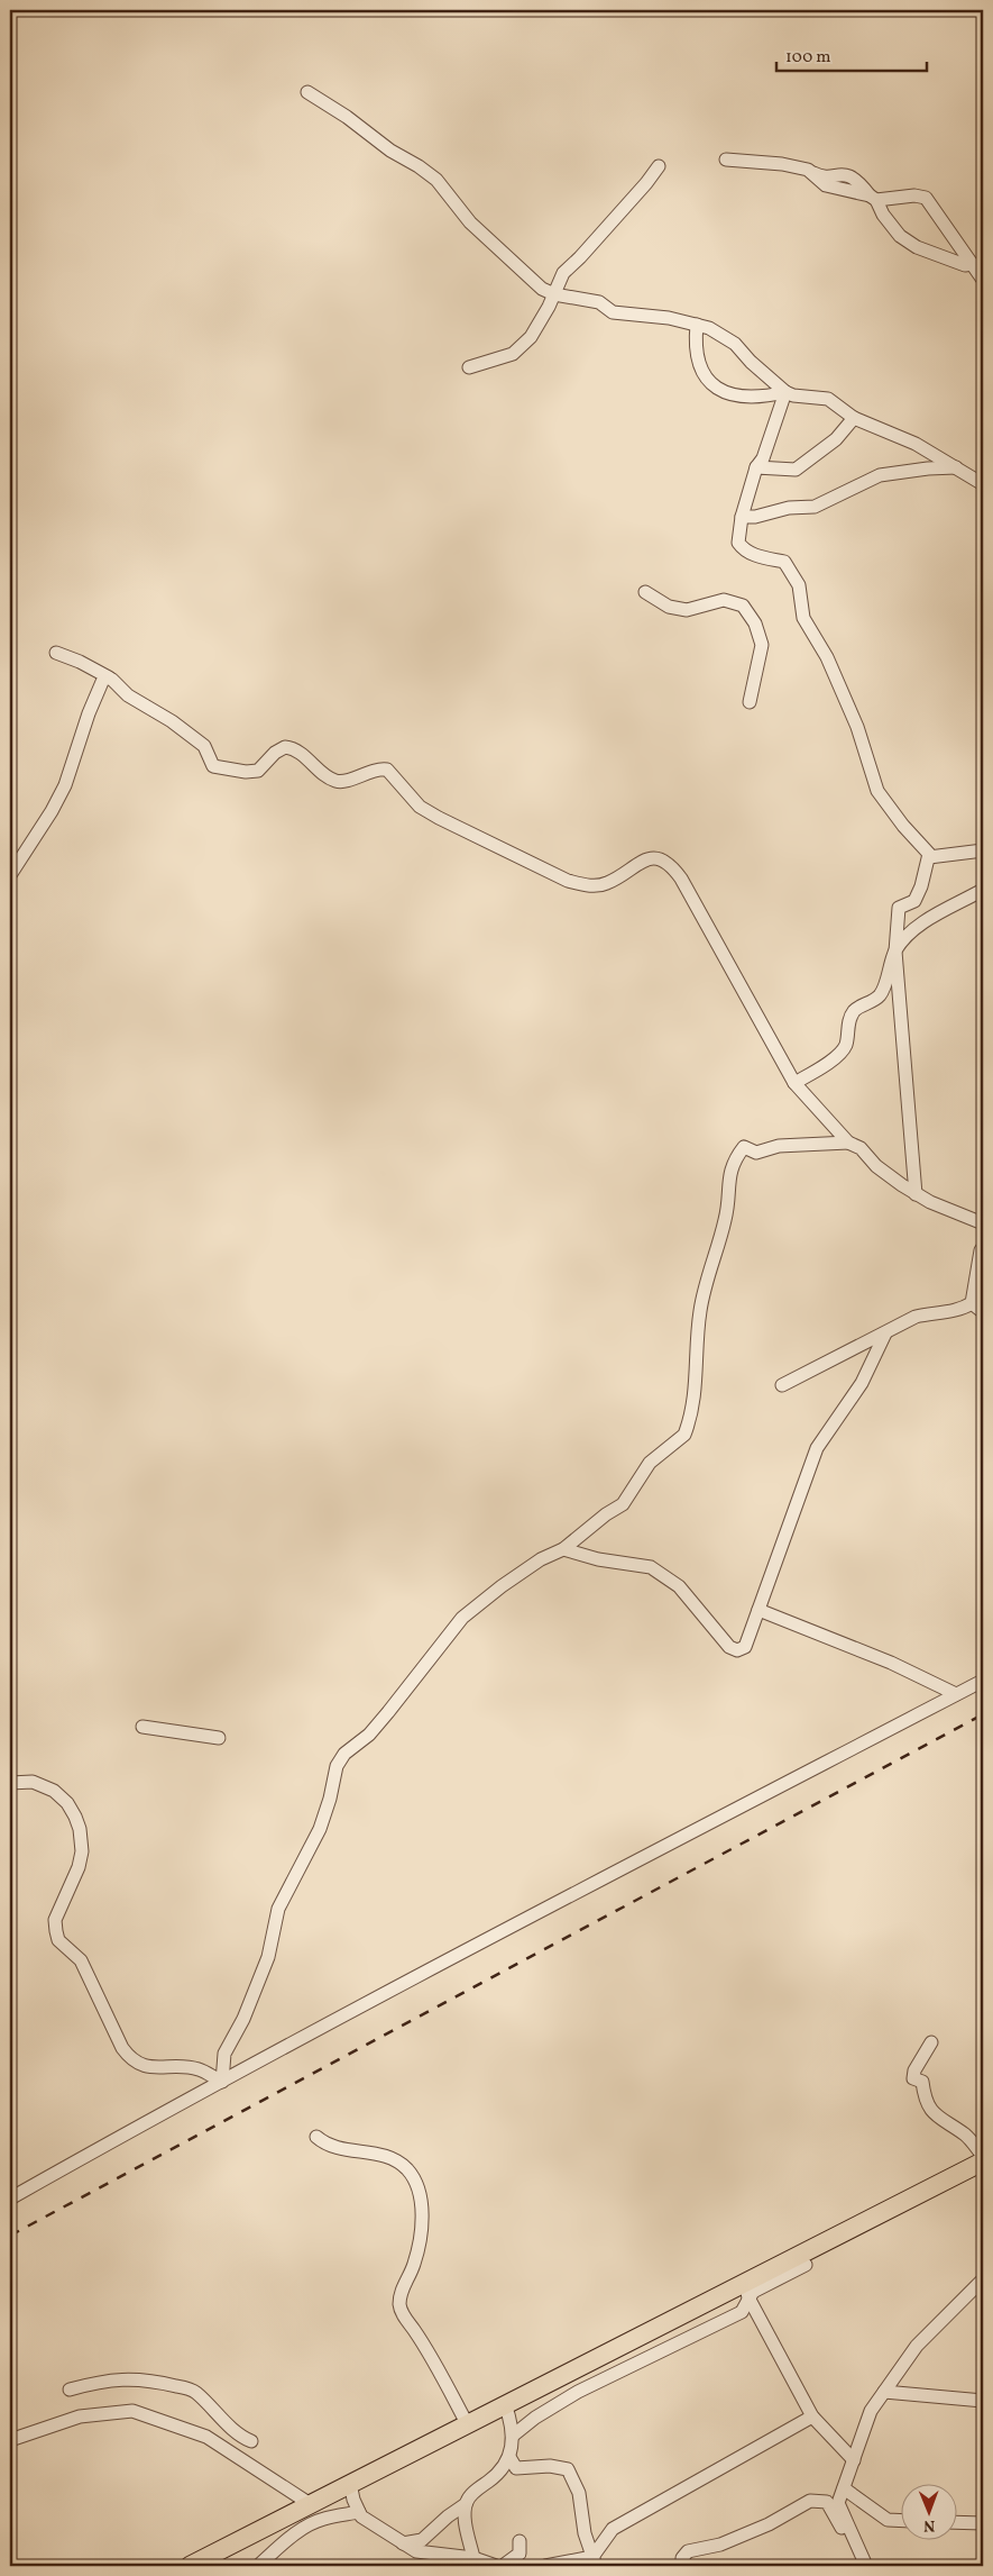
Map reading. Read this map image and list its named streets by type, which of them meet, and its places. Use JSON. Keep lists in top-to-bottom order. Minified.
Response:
{"scale_bar":"100 m","north":"bottom"}
